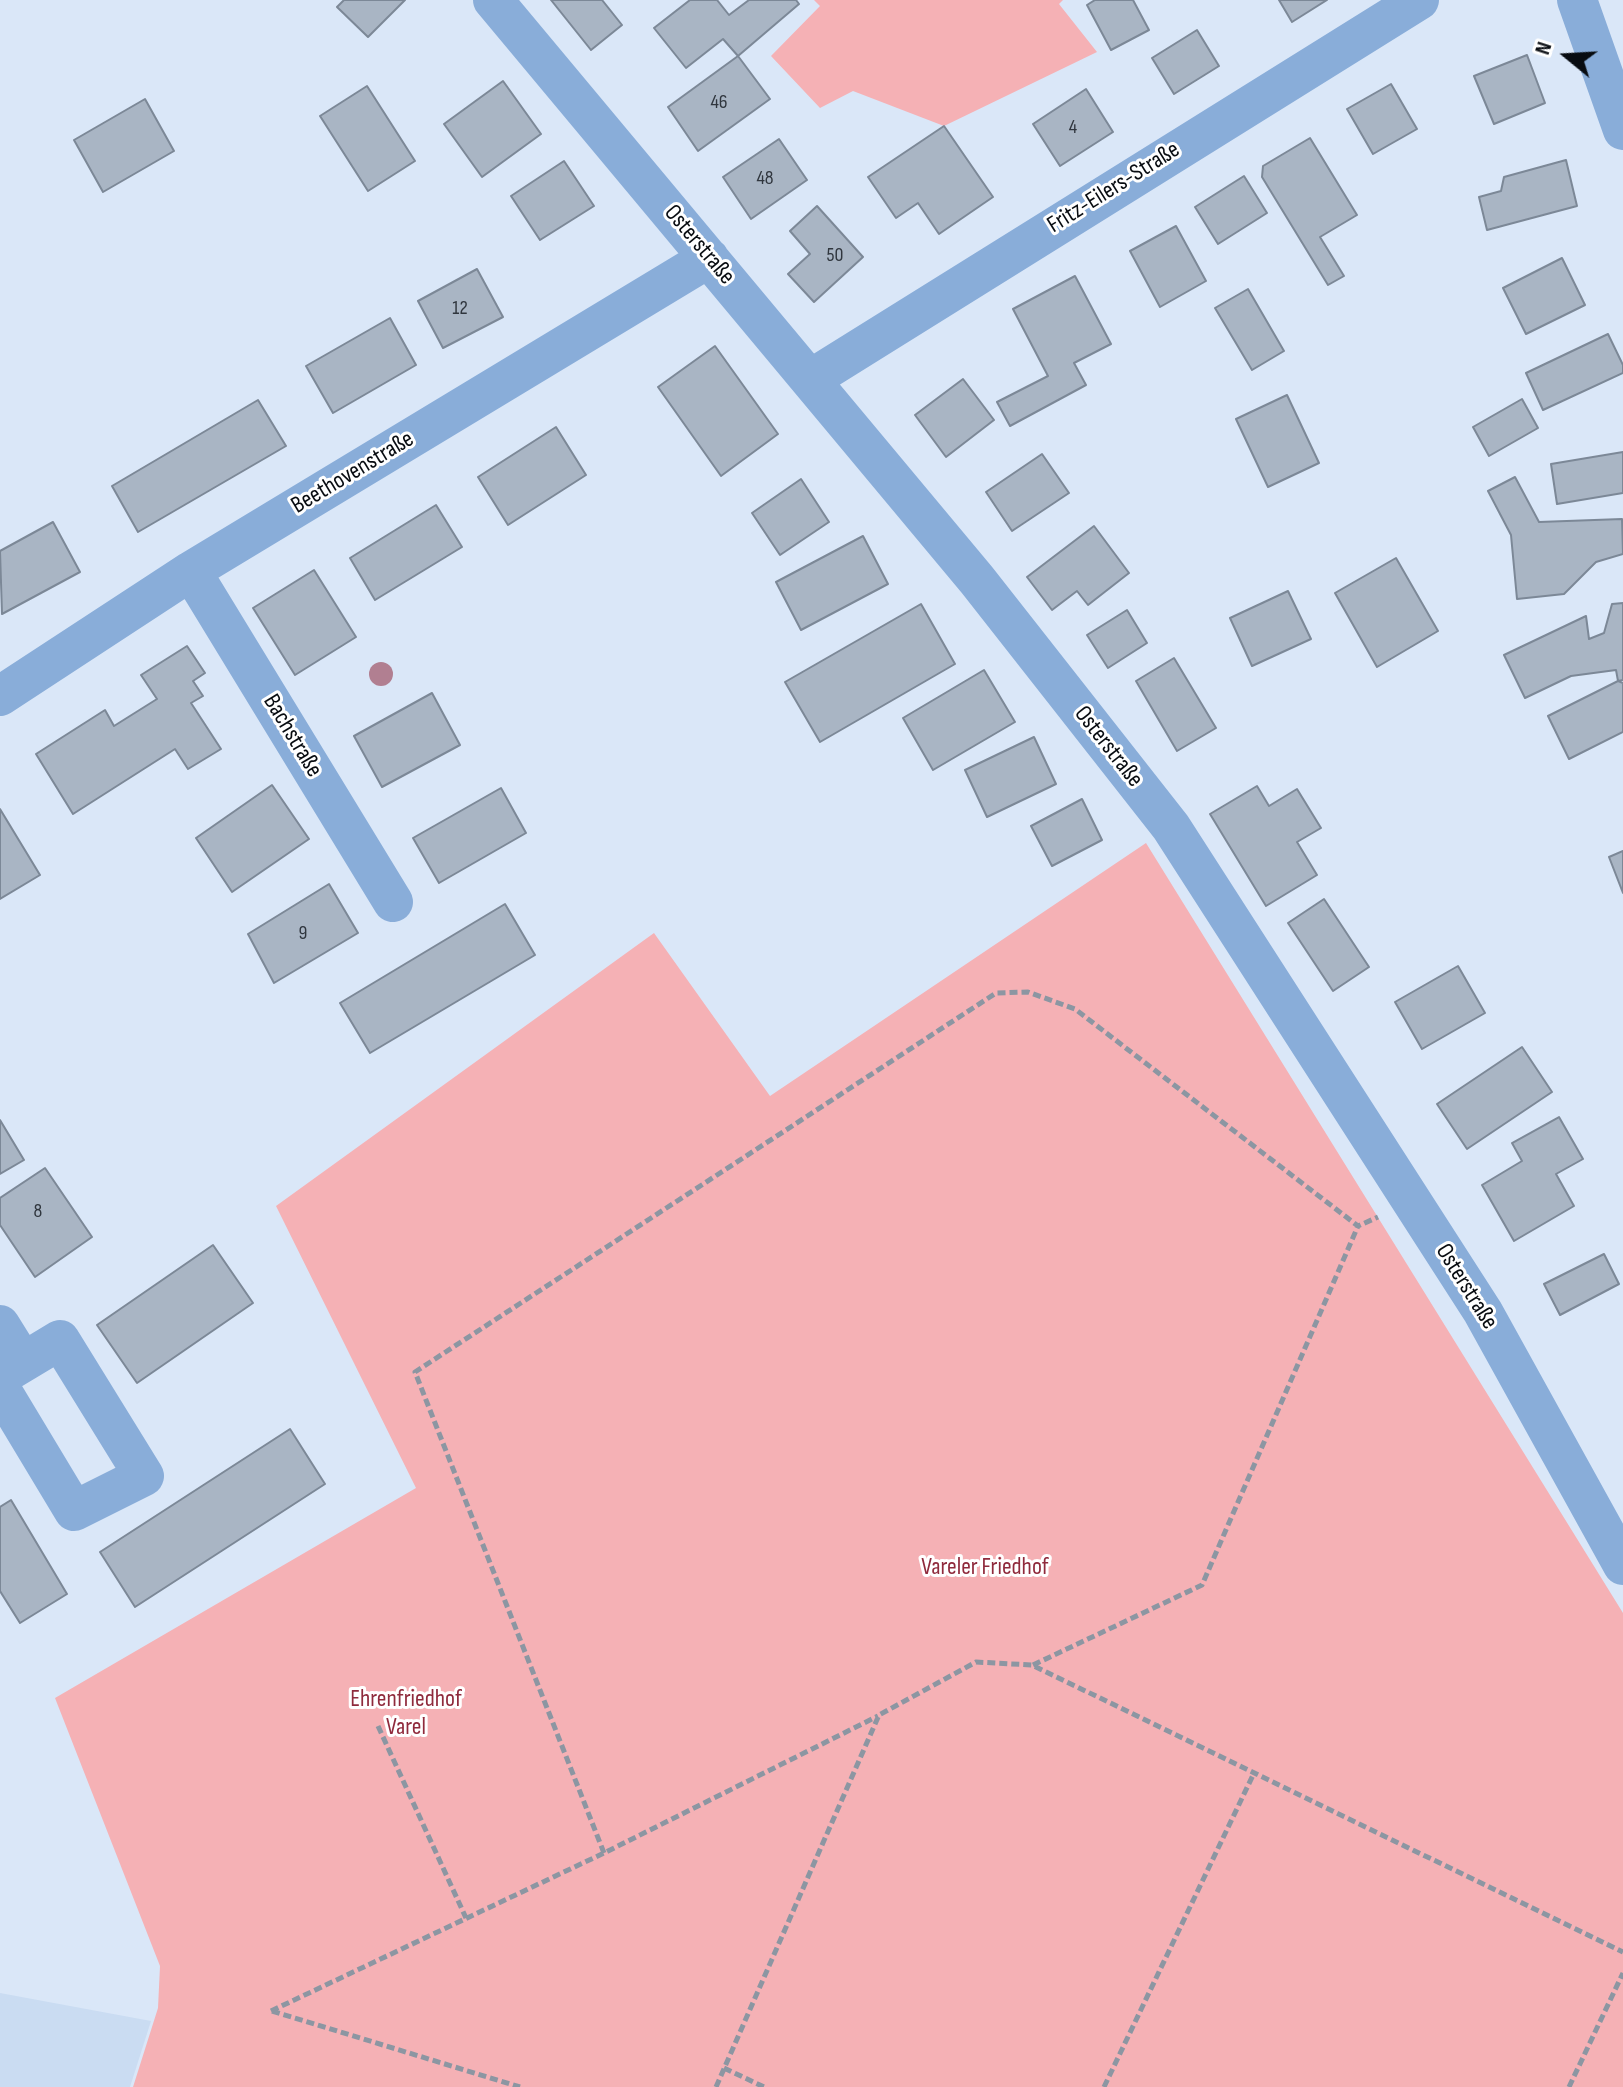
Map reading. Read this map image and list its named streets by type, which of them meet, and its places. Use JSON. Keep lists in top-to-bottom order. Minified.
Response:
{"streets":{"street":["Fritz-Eilers-Straße","Osterstraße","Beethovenstraße","Bachstraße"]},"crossings":[["Fritz-Eilers-Straße","Osterstraße"],["Osterstraße","Beethovenstraße"],["Beethovenstraße","Bachstraße"]],"parks":["Vareler Friedhof","Ehrenfriedhof Varel"],"house_numbers":["46","4","48","50","12","9","8"],"north":"left"}
